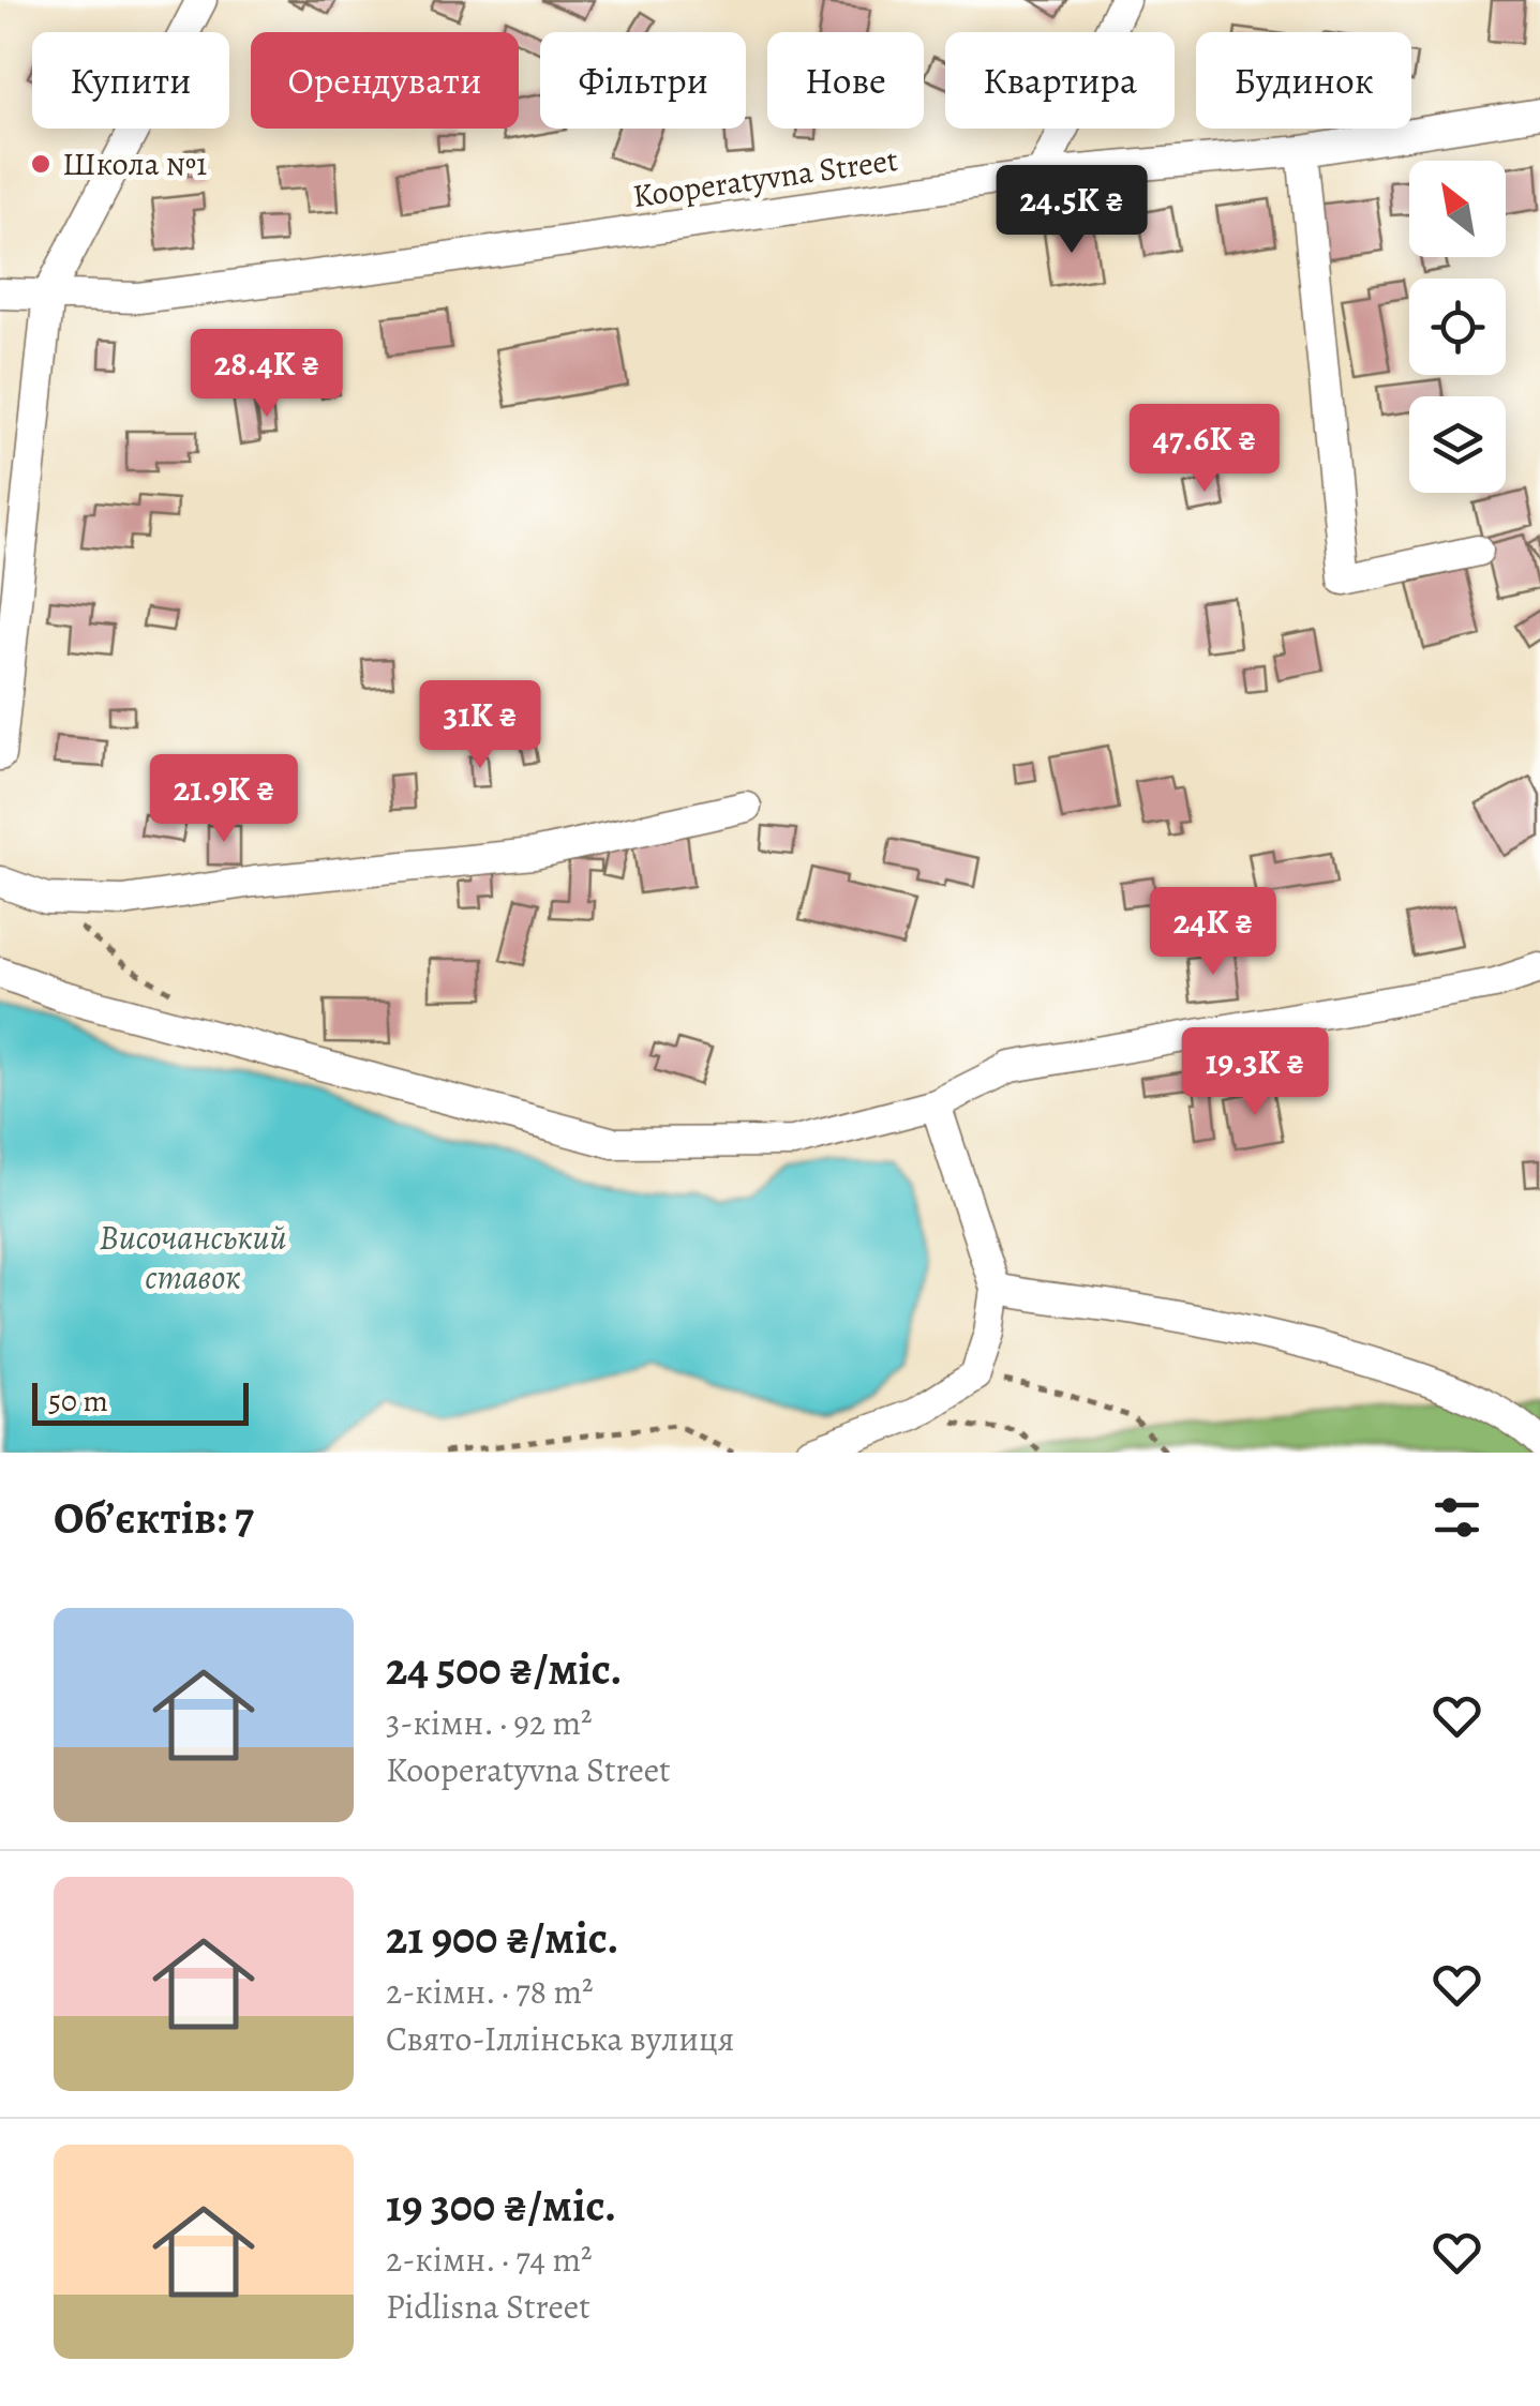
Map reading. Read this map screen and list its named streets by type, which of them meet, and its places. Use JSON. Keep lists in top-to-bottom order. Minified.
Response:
{"streets":{"street":["Kooperatyvna Street"]},"water":["Височанський ставок"],"places":["Школа №1"],"scale_bar":"50 m","north":"top left","page":{"chip":["Купити","Орендувати","Фільтри","Нове","Квартира","Будинок"],"price":["24.5K ₴","28.4K ₴","47.6K ₴","31K ₴","21.9K ₴","24K ₴","19.3K ₴"],"scale":"50 m","heading":"Об’єктів: 7","list":[{"name":"24 500 ₴/міс.","note":"3-кімн. · 92 m² · Kooperatyvna Street"},{"name":"21 900 ₴/міс.","note":"2-кімн. · 78 m² · Свято-Іллінська вулиця"},{"name":"19 300 ₴/міс.","note":"2-кімн. · 74 m² · Pidlisna Street"}]}}
